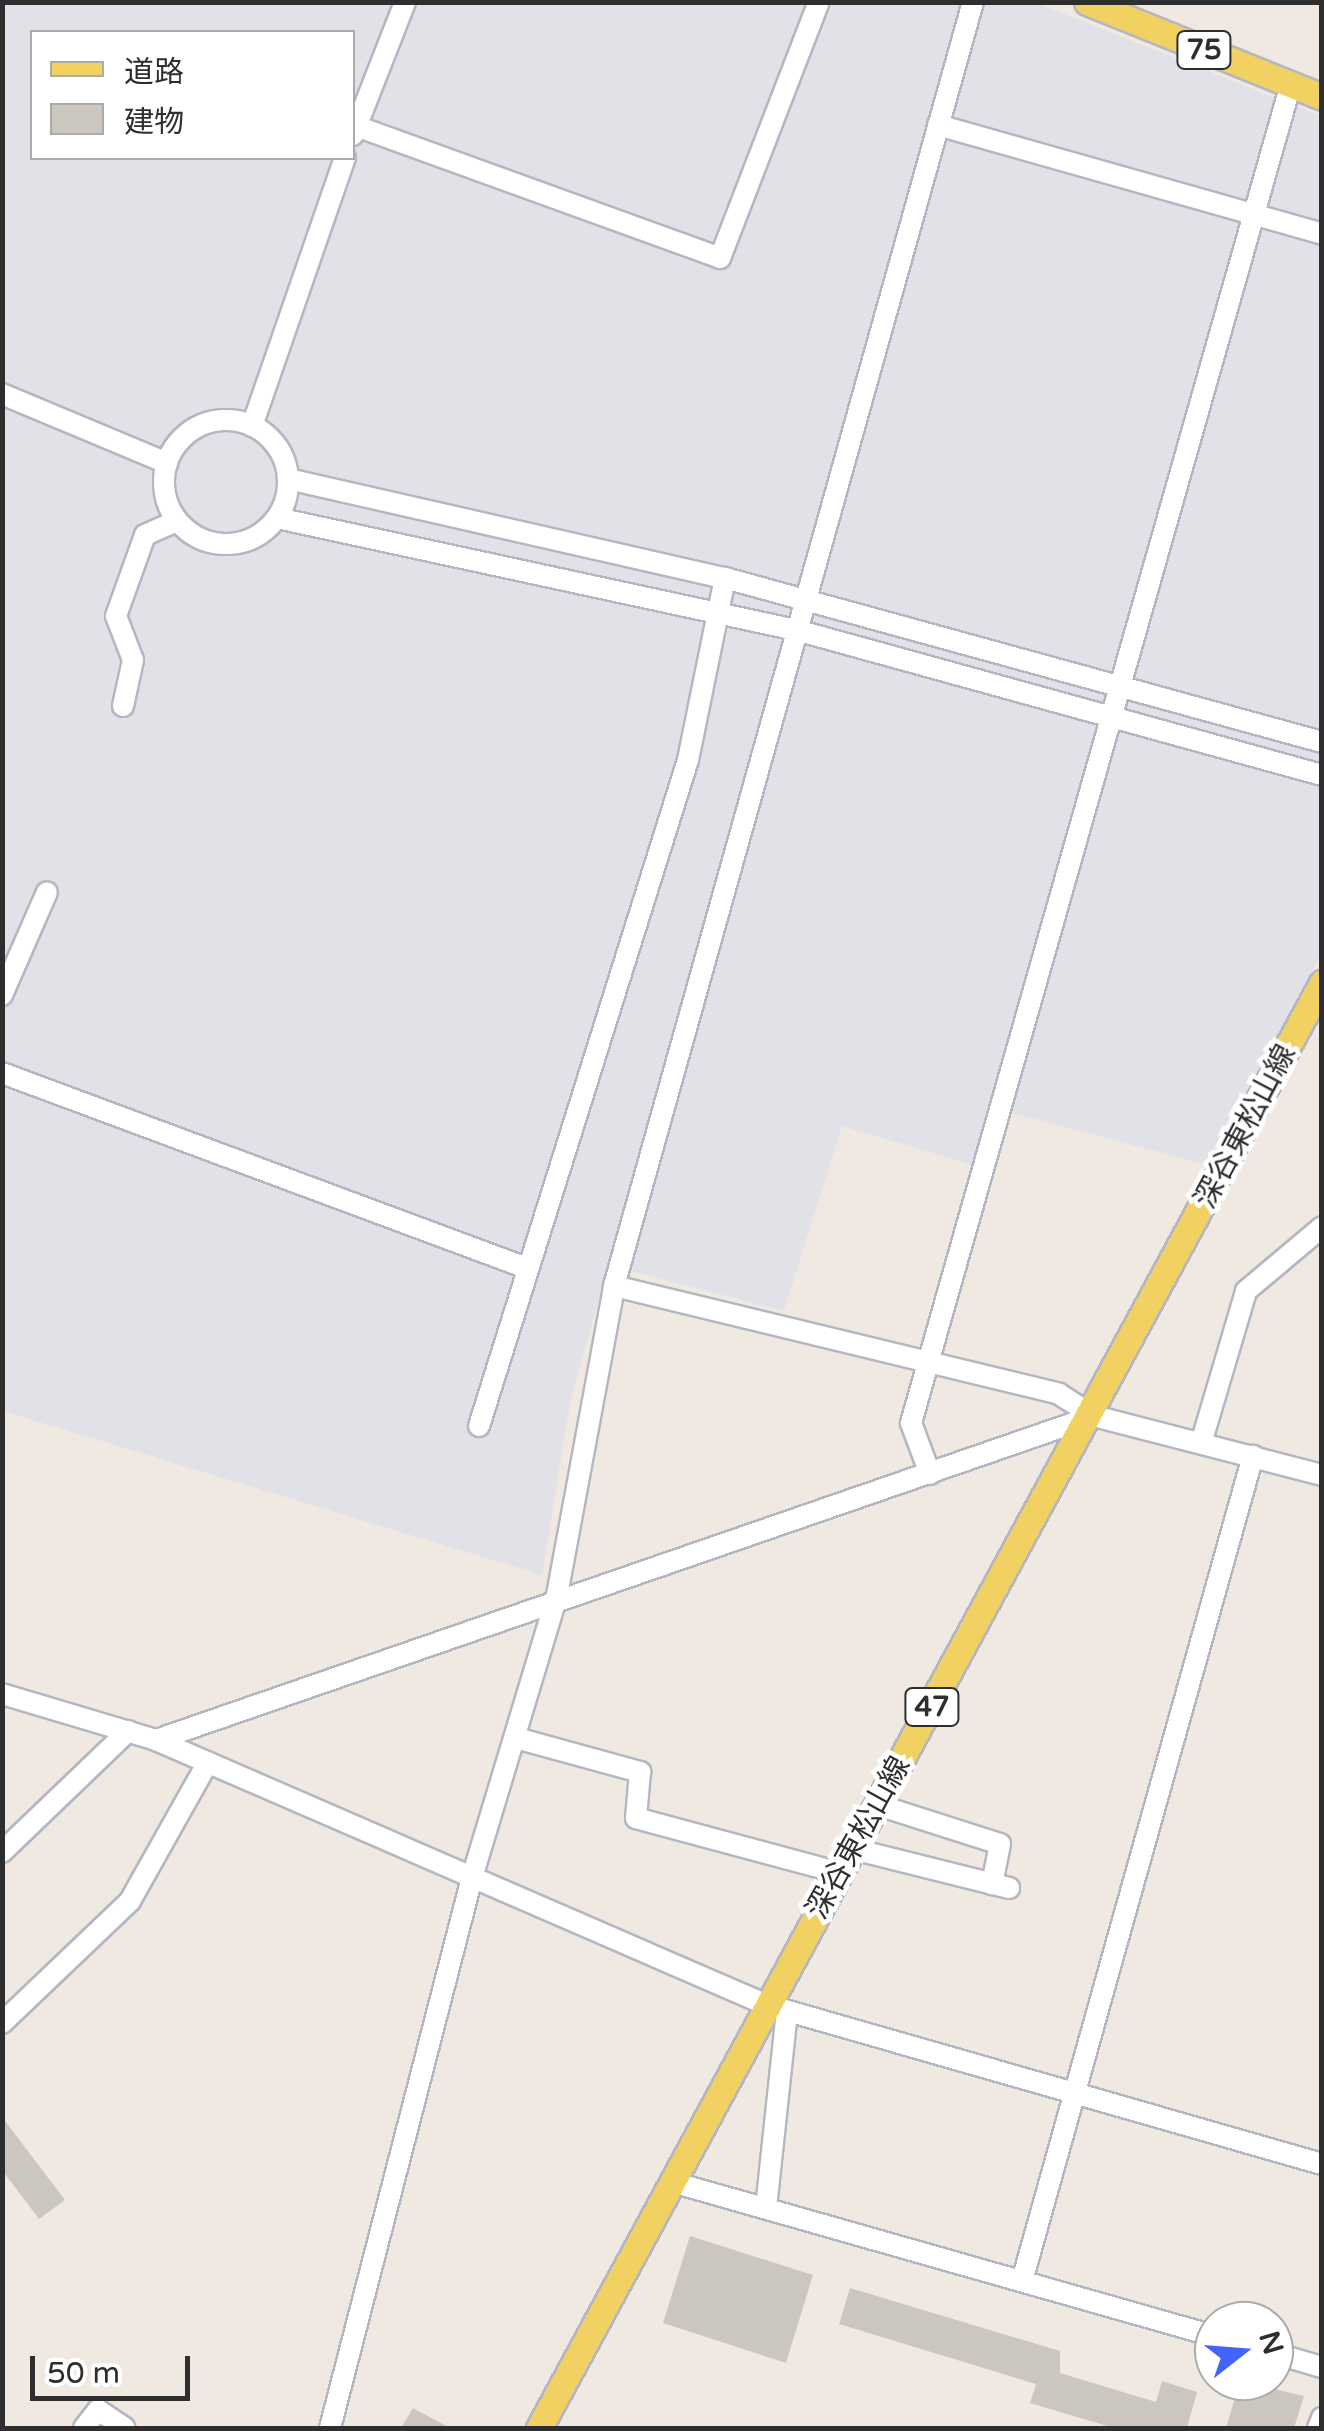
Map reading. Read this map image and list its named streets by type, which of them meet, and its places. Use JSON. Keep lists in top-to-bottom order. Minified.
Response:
{"streets":{"main road":["75","深谷東松山線","47"]},"legend":["道路","建物"],"scale_bar":"50 m","north":"right"}
